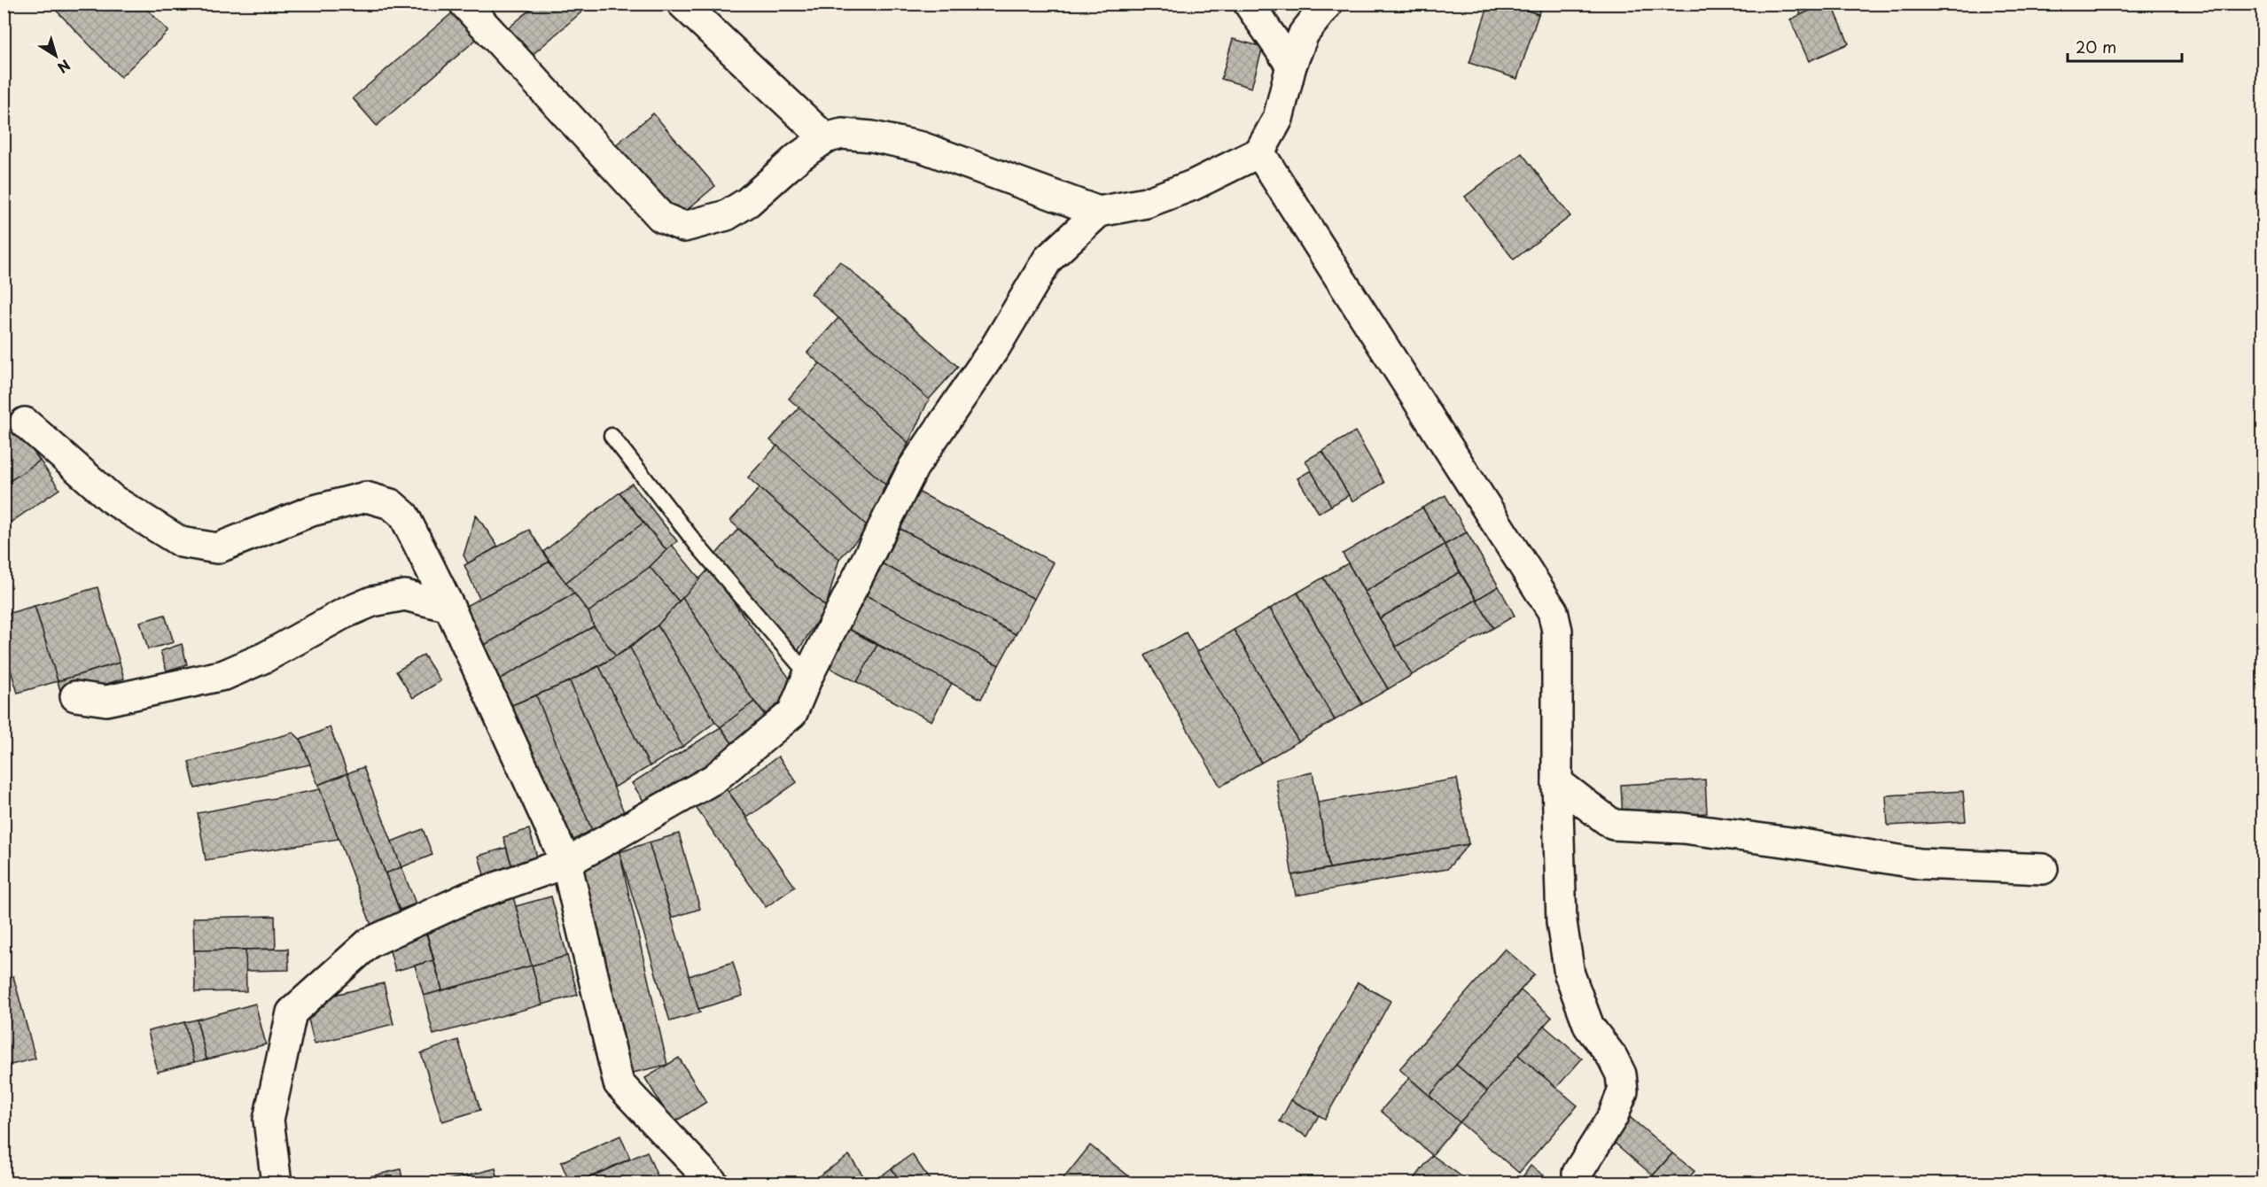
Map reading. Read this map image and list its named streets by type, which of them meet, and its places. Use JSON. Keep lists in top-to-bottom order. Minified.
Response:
{"scale_bar":"20 m","north":"bottom right"}
